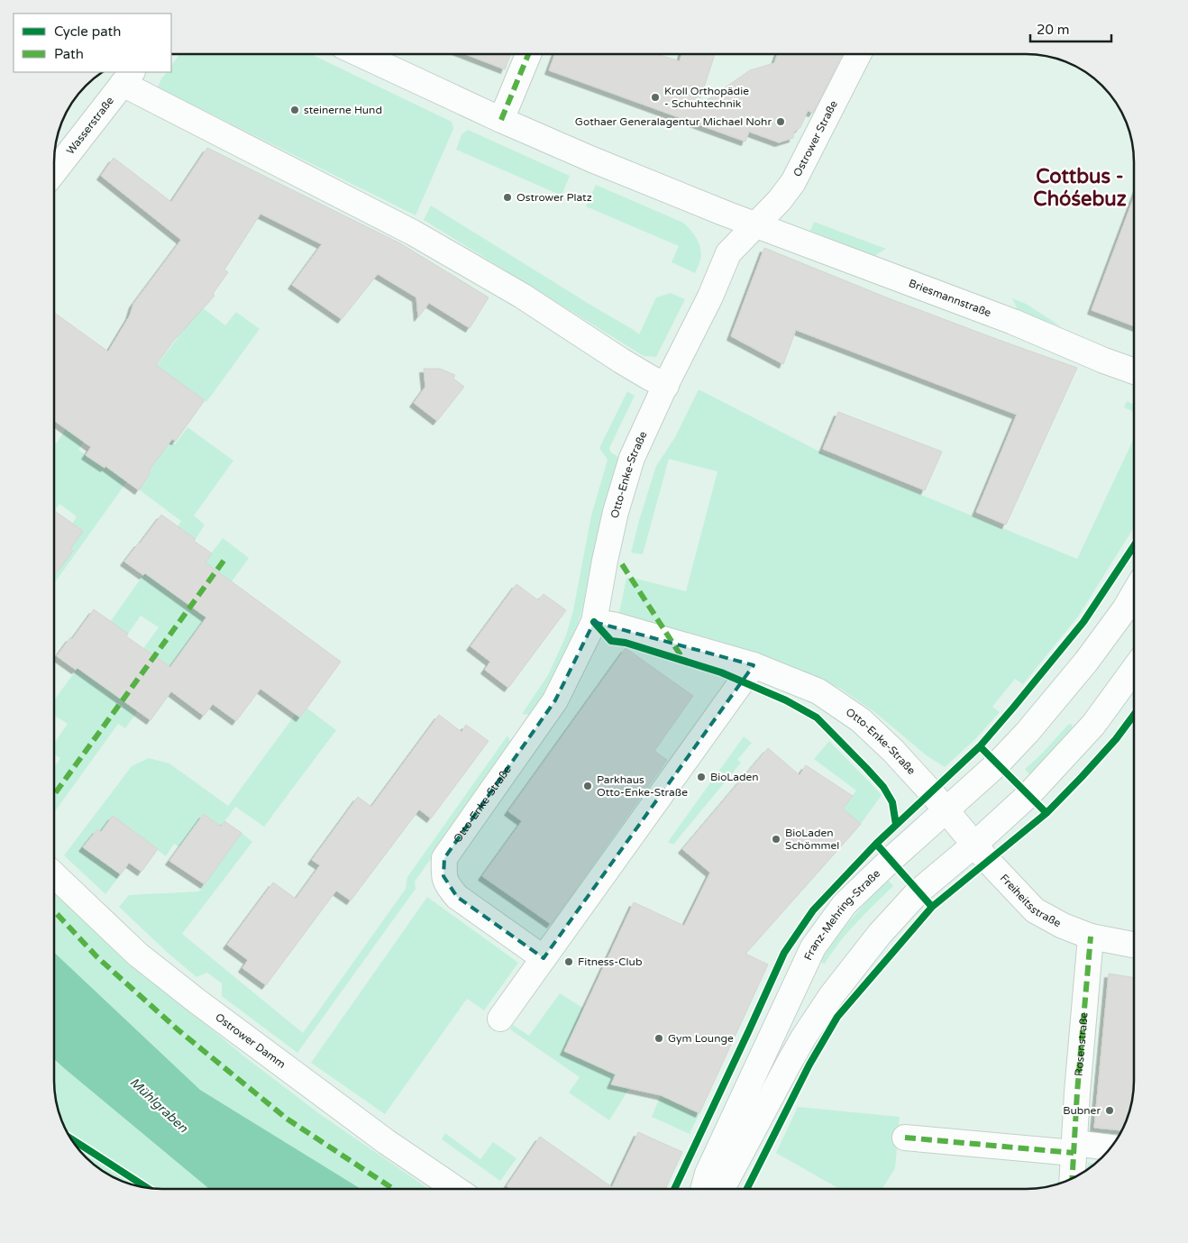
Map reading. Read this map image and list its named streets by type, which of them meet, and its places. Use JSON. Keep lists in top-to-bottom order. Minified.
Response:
{"streets":{"street":["Wasserstraße","Ostrower Straße","Briesmannstraße","Otto-Enke-Straße","Freiheitsstraße","Franz-Mehring-Straße","Ostrower Damm","Rosenstraße"]},"crossings":[["Ostrower Straße","Briesmannstraße"],["Otto-Enke-Straße","Freiheitsstraße"],["Otto-Enke-Straße","Franz-Mehring-Straße"],["Freiheitsstraße","Franz-Mehring-Straße"],["Freiheitsstraße","Rosenstraße"]],"districts":["Cottbus - Chóśebuz"],"water":["Mühlgraben"],"places":["Kroll Orthopädie - Schuhtechnik","steinerne Hund","Gothaer Generalagentur Michael Nohr","Ostrower Platz","BioLaden","Parkhaus Otto-Enke-Straße","BioLaden Schömmel","Fitness-Club","Gym Lounge","Bubner"],"legend":["Cycle path","Path"],"scale_bar":"20 m"}
